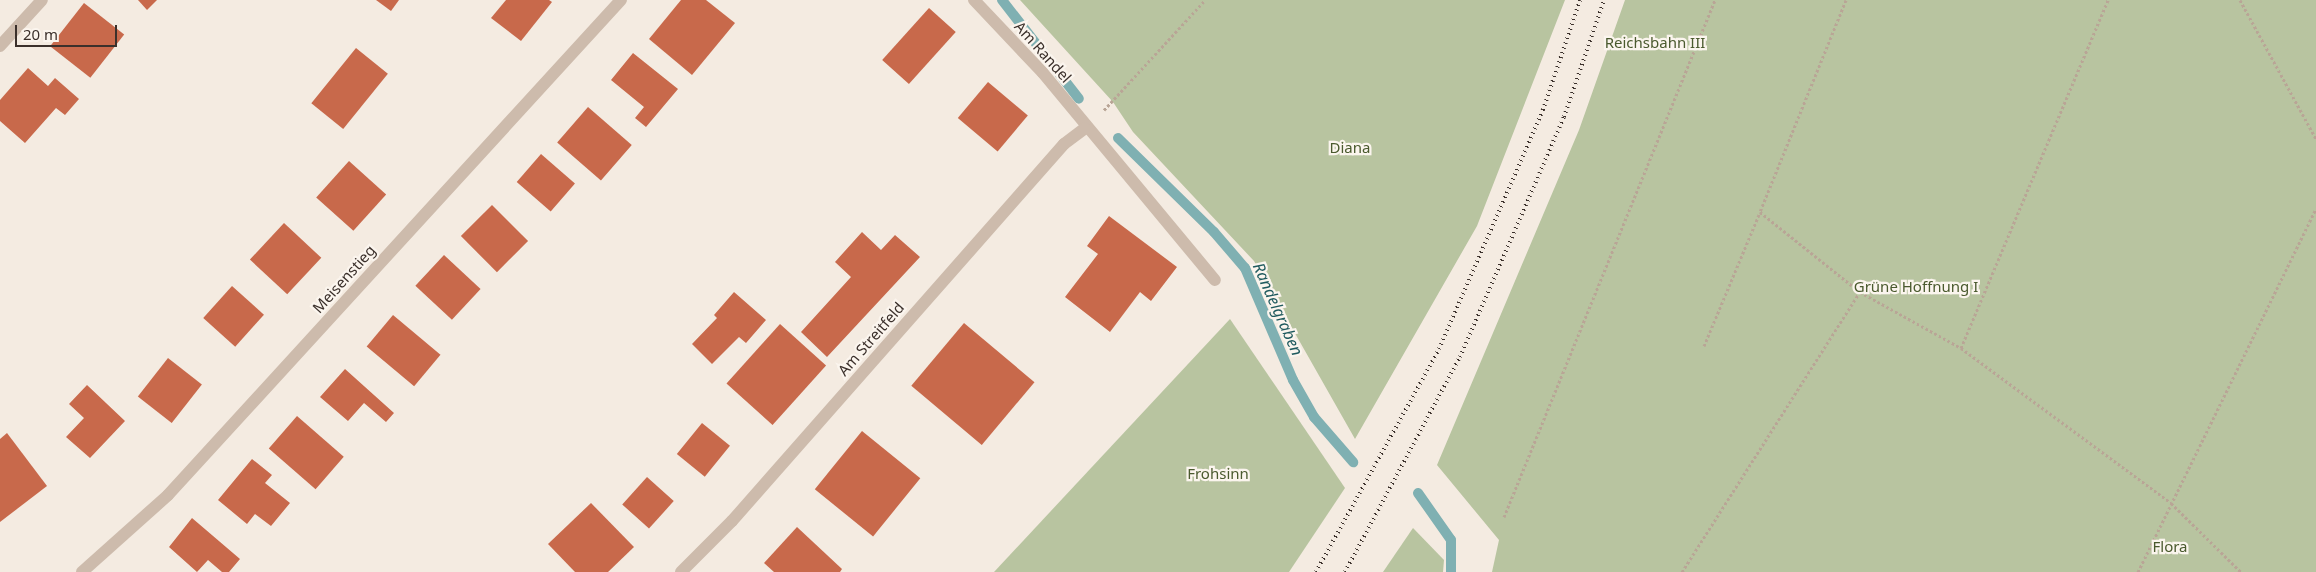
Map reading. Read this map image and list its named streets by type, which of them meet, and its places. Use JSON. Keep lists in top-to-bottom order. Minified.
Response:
{"streets":{"street":["Am Randel","Meisenstieg","Am Streitfeld"]},"crossings":[["Am Randel","Am Streitfeld"]],"water":["Randelgraben"],"parks":["Reichsbahn III","Diana","Grüne Hoffnung I","Frohsinn","Flora"],"scale_bar":"20 m"}
